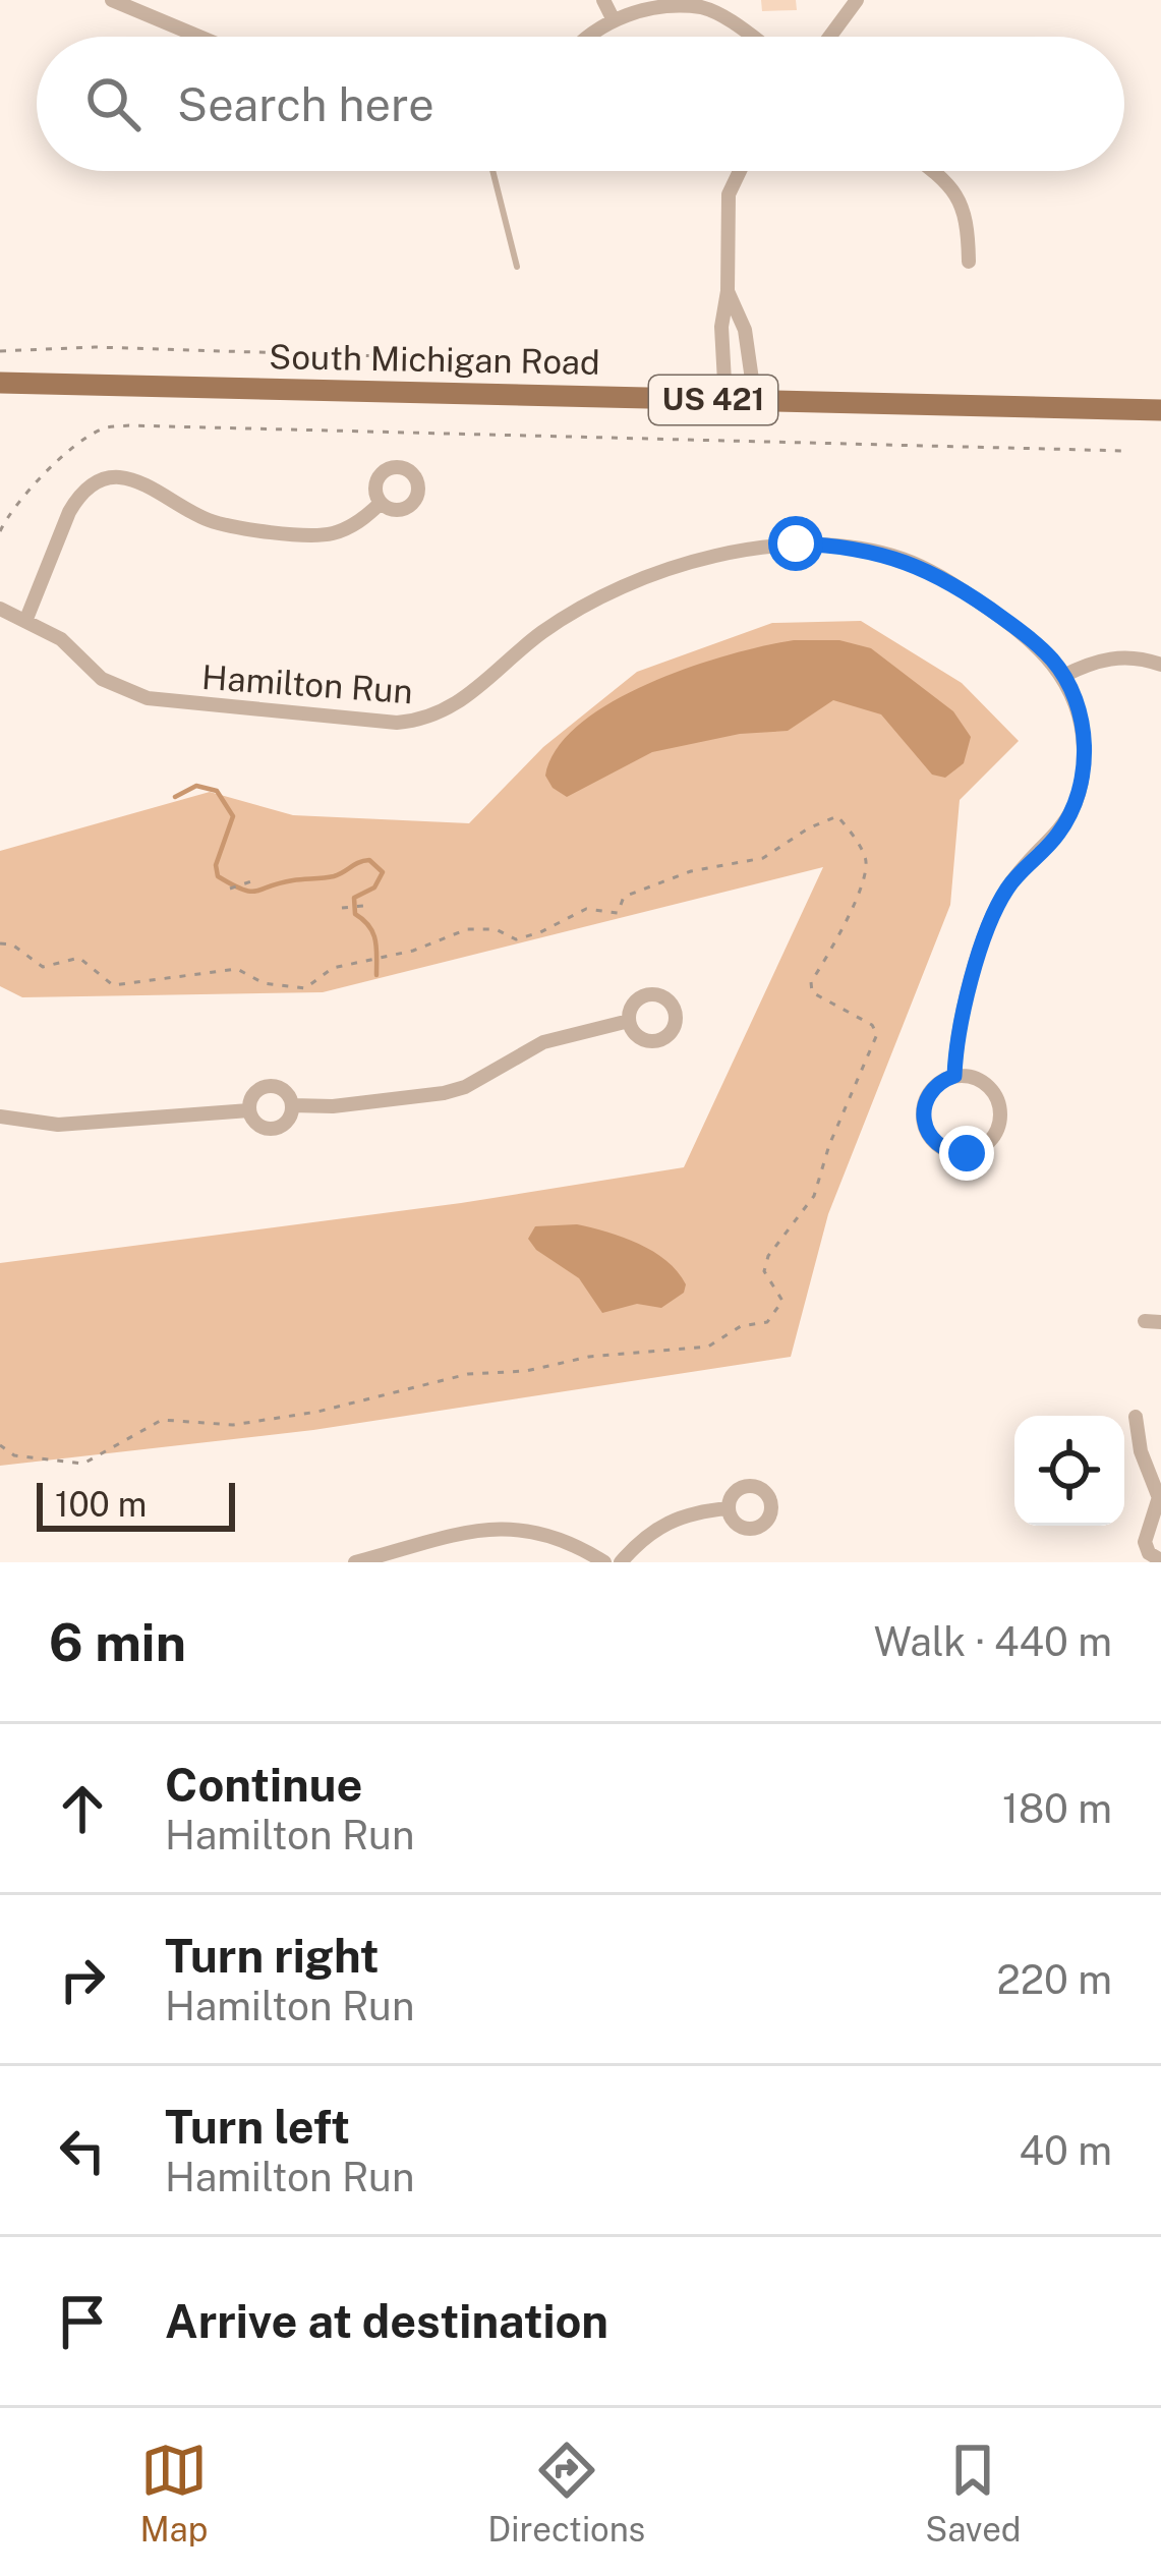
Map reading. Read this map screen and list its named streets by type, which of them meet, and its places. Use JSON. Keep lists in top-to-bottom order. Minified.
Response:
{"streets":{"main road":["South Michigan Road","US 421"],"street":["Hamilton Run"]},"scale_bar":"100 m","page":{"search":"Search here","scale":"100 m","heading":["6 min","Walk · 440 m"],"list":[["Continue","Hamilton Run","180 m"],["Turn right","Hamilton Run","220 m"],["Turn left","Hamilton Run","40 m"],"Arrive at destination"],"nav":["Map","Directions","Saved"]}}
